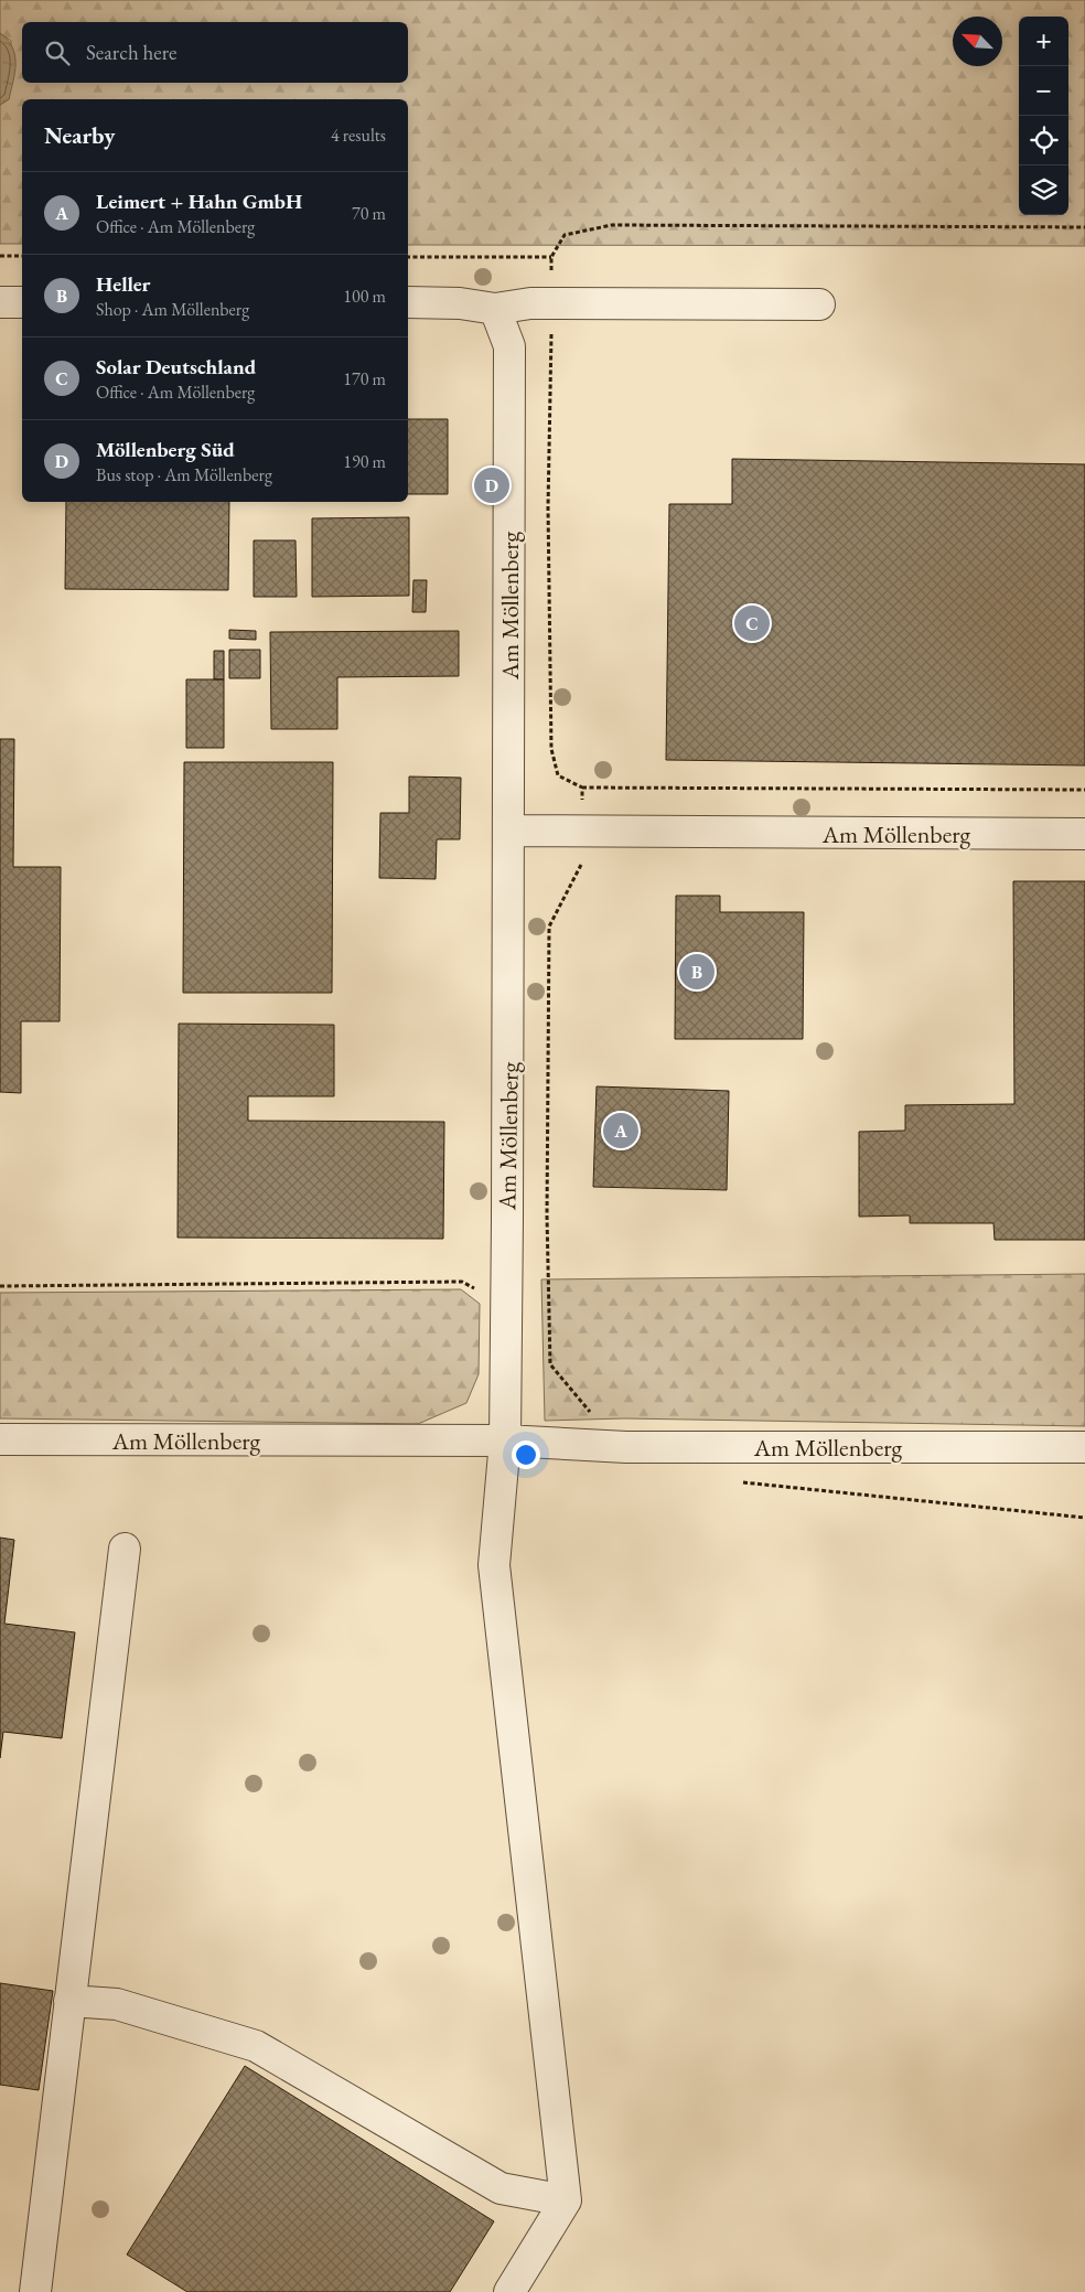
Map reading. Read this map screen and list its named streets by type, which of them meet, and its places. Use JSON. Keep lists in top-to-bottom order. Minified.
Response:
{"streets":{"street":["Am Möllenberg"]},"north":"top left","page":{"map_buttons":["+","−"],"search":"Search here","heading":["Nearby","4 results"],"list":[{"mark":"A","name":"Leimert + Hahn GmbH","note":"Office · Am Möllenberg","value":"70 m"},{"mark":"B","name":"Heller","note":"Shop · Am Möllenberg","value":"100 m"},{"mark":"C","name":"Solar Deutschland","note":"Office · Am Möllenberg","value":"170 m"},{"mark":"D","name":"Möllenberg Süd","note":"Bus stop · Am Möllenberg","value":"190 m"}],"pins":["D","C","B","A"]}}
